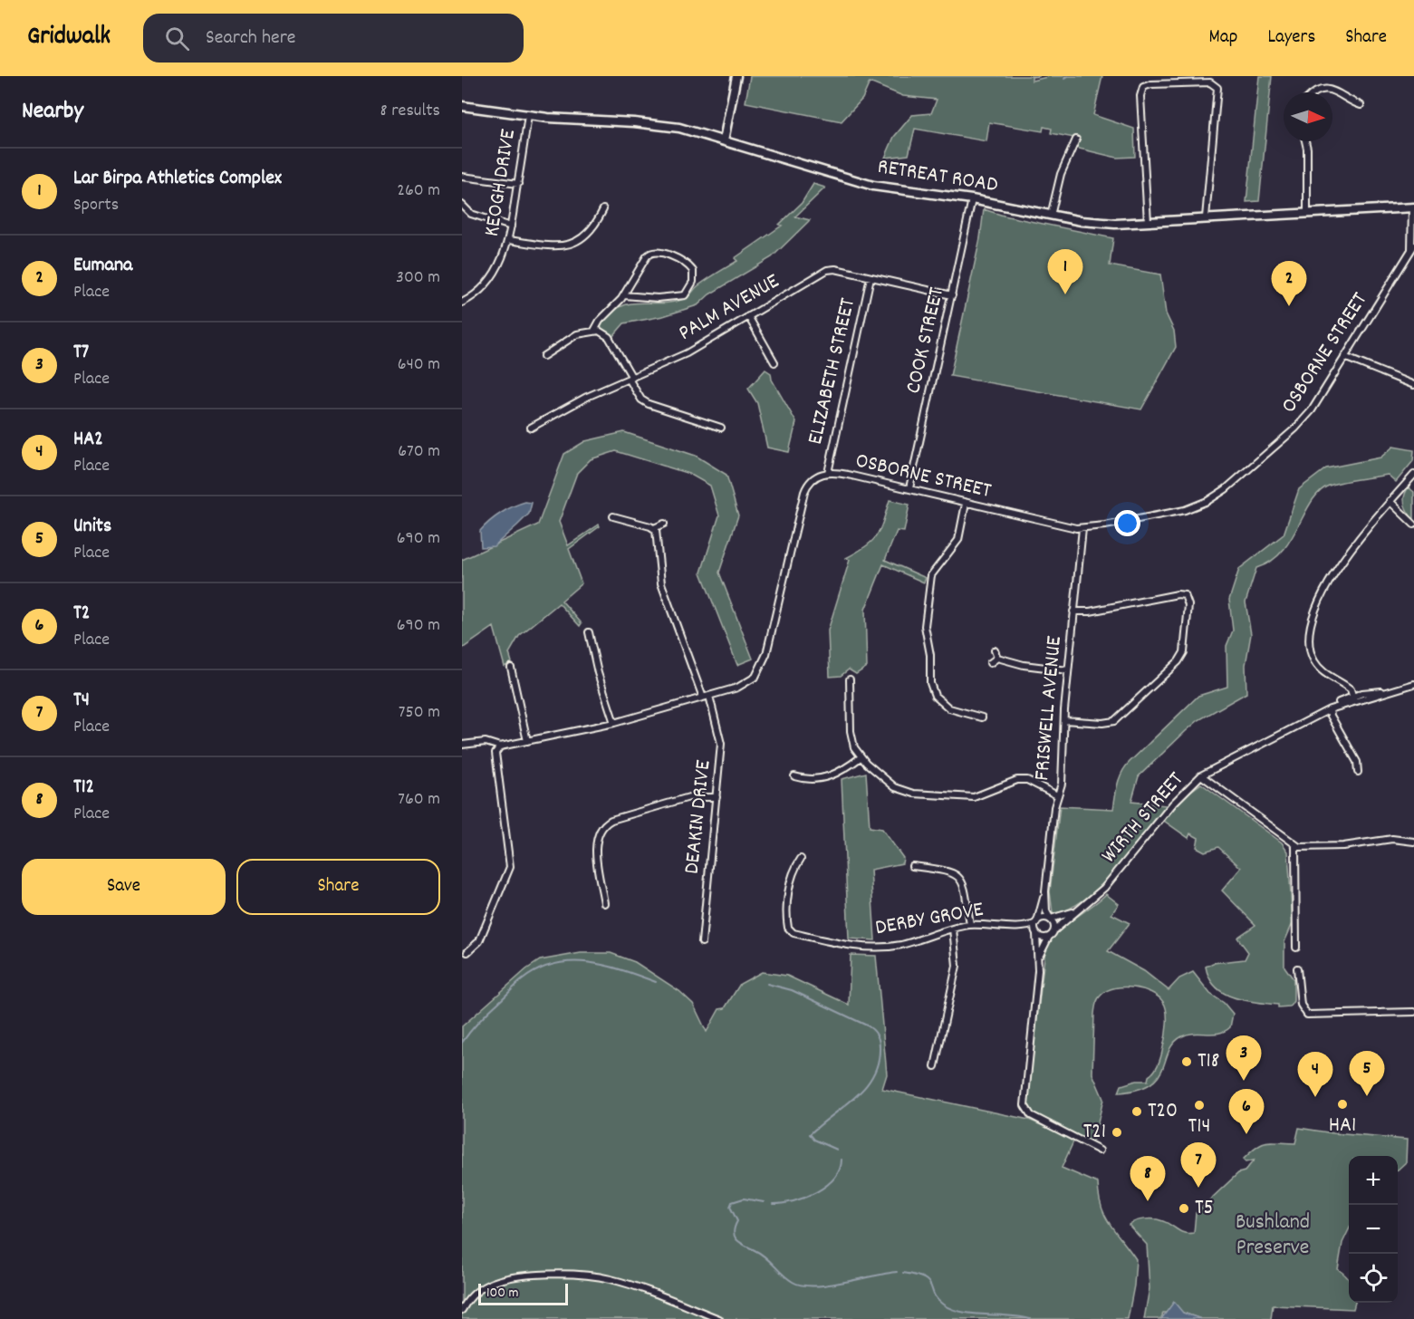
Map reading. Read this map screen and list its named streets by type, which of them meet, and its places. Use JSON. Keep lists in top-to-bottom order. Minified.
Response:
{"streets":{"street":["RETREAT ROAD","KEOGH DRIVE","PALM AVENUE","COOK STREET","OSBORNE STREET","ELIZABETH STREET","FRISWELL AVENUE","DEAKIN DRIVE","WIRTH STREET","DERBY GROVE"]},"crossings":[["RETREAT ROAD","KEOGH DRIVE"],["RETREAT ROAD","COOK STREET"],["RETREAT ROAD","OSBORNE STREET"],["PALM AVENUE","COOK STREET"],["PALM AVENUE","ELIZABETH STREET"],["COOK STREET","OSBORNE STREET"],["OSBORNE STREET","ELIZABETH STREET"],["OSBORNE STREET","FRISWELL AVENUE"],["OSBORNE STREET","DEAKIN DRIVE"],["FRISWELL AVENUE","WIRTH STREET"],["FRISWELL AVENUE","DERBY GROVE"],["WIRTH STREET","DERBY GROVE"]],"parks":["Bushland Preserve"],"places":["T18","HA1","T14","T20","T21","T5"],"scale_bar":"100 m","north":"right","page":{"header":"Gridwalk","search":"Search here","nav":["Map","Layers","Share"],"heading":["Nearby","8 results"],"list":[{"mark":"1","name":"Lar Birpa Athletics Complex","note":"Sports","value":"260 m"},{"mark":"2","name":"Eumana","note":"Place","value":"300 m"},{"mark":"3","name":"T7","note":"Place","value":"640 m"},{"mark":"4","name":"HA2","note":"Place","value":"670 m"},{"mark":"5","name":"Units","note":"Place","value":"690 m"},{"mark":"6","name":"T2","note":"Place","value":"690 m"},{"mark":"7","name":"T4","note":"Place","value":"750 m"},{"mark":"8","name":"T12","note":"Place","value":"760 m"}],"pins":["1","2","3","5","4","6","7","8"],"buttons":["Save","Share"],"map_buttons":["+","−"],"scale":"100 m"}}
